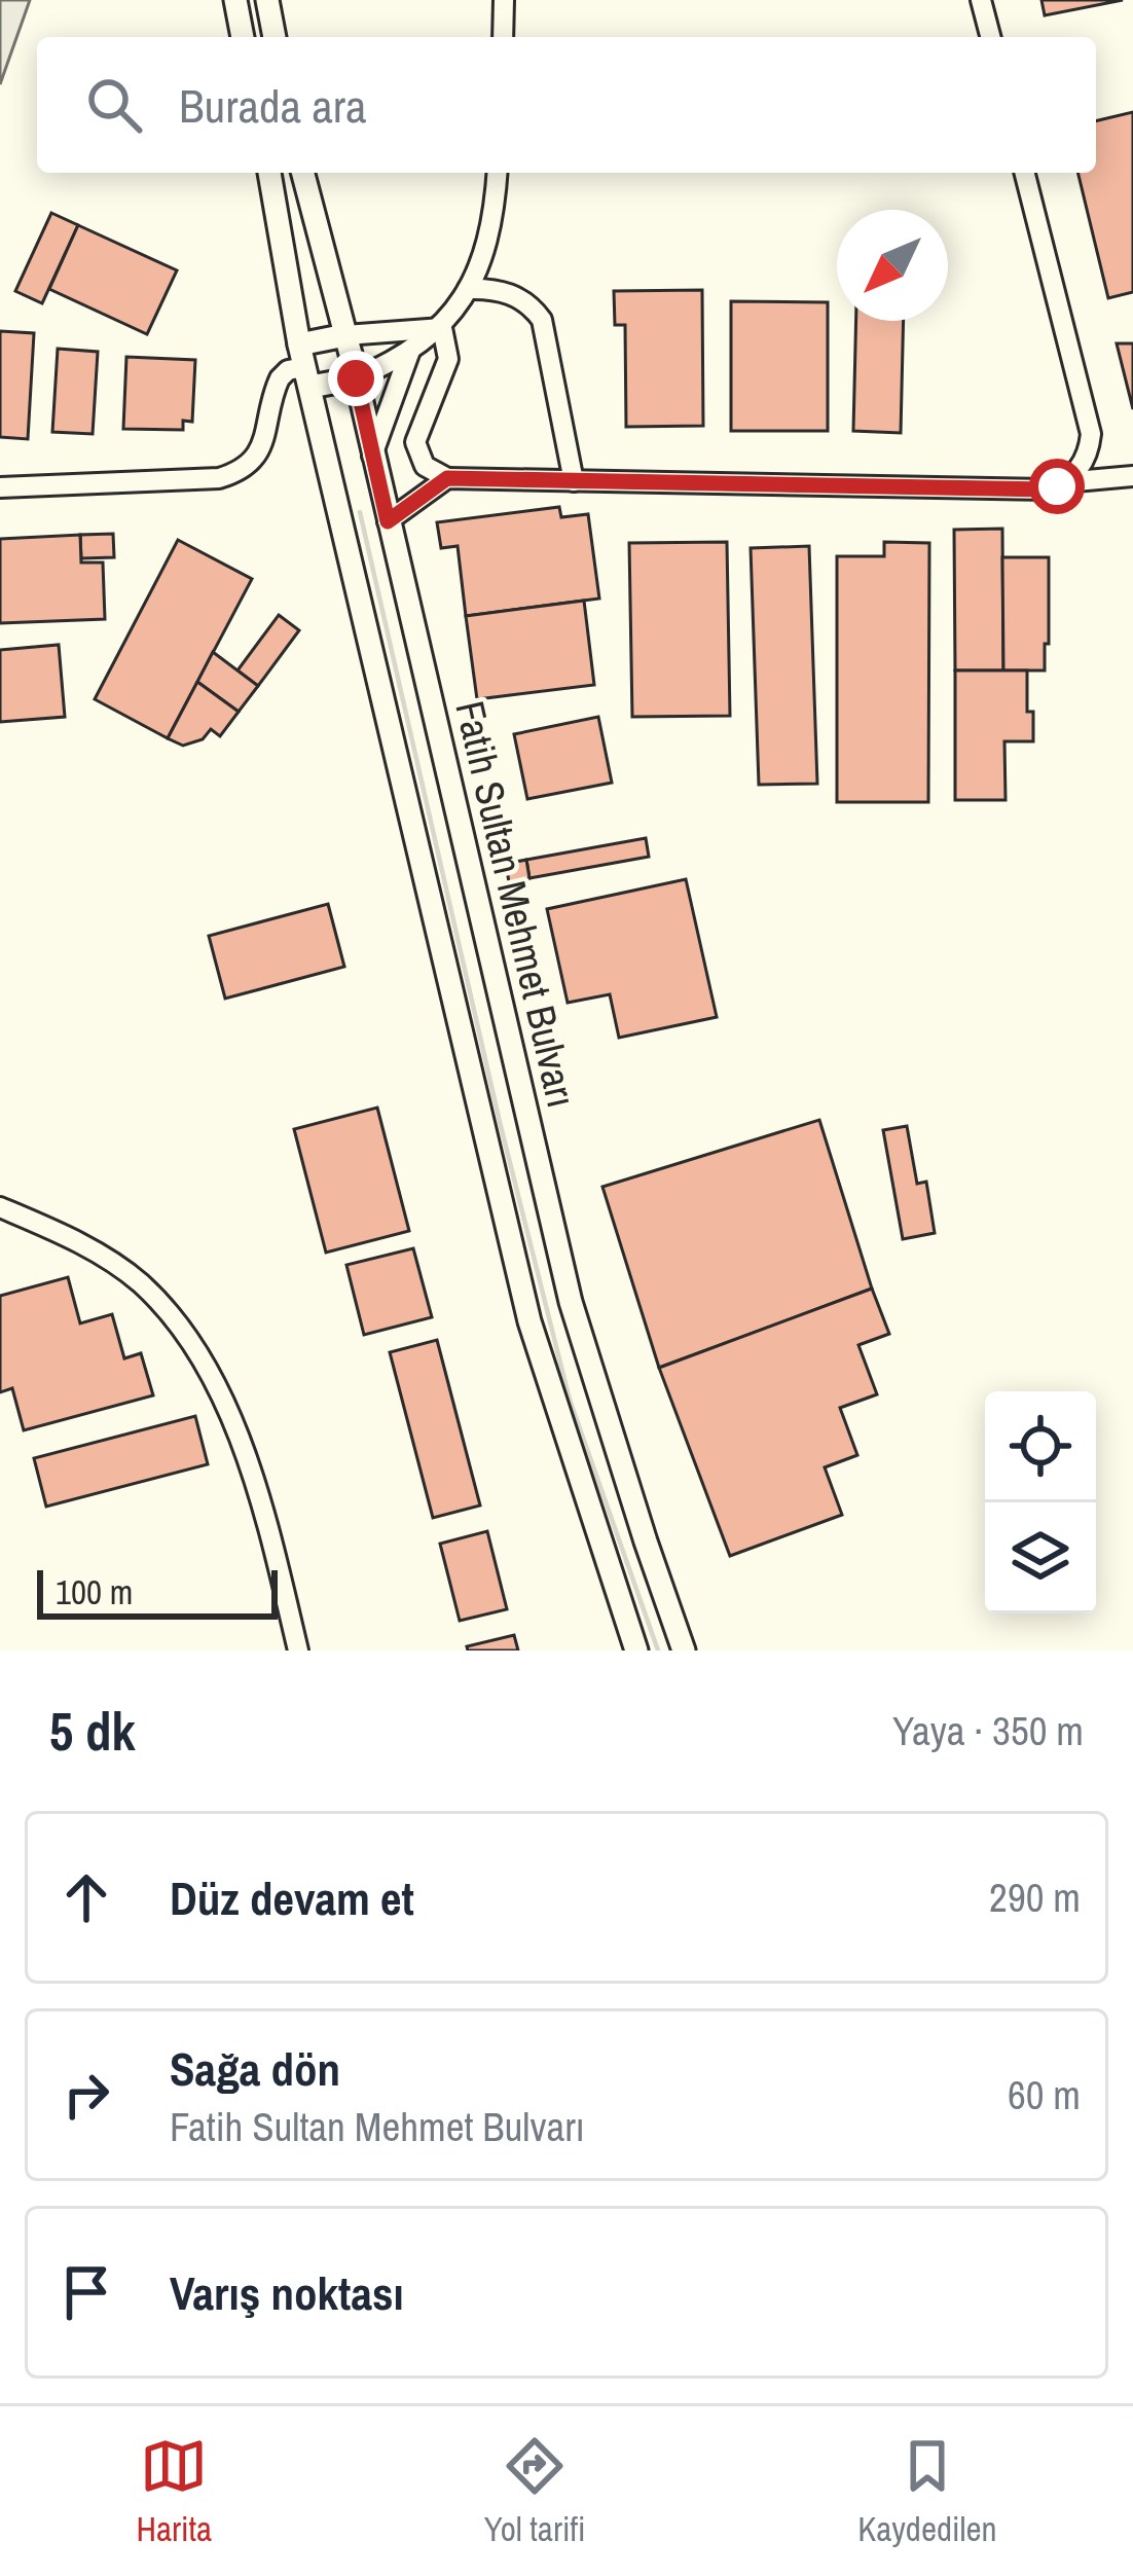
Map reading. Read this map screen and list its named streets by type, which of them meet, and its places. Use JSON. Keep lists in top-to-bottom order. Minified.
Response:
{"streets":{"main road":["Fatih Sultan Mehmet Bulvarı"]},"scale_bar":"100 m","north":"bottom left","page":{"search":"Burada ara","scale":"100 m","heading":["5 dk","Yaya · 350 m"],"list":[["Düz devam et","290 m"],["Sağa dön","Fatih Sultan Mehmet Bulvarı","60 m"],"Varış noktası"],"nav":["Harita","Yol tarifi","Kaydedilen"]}}
